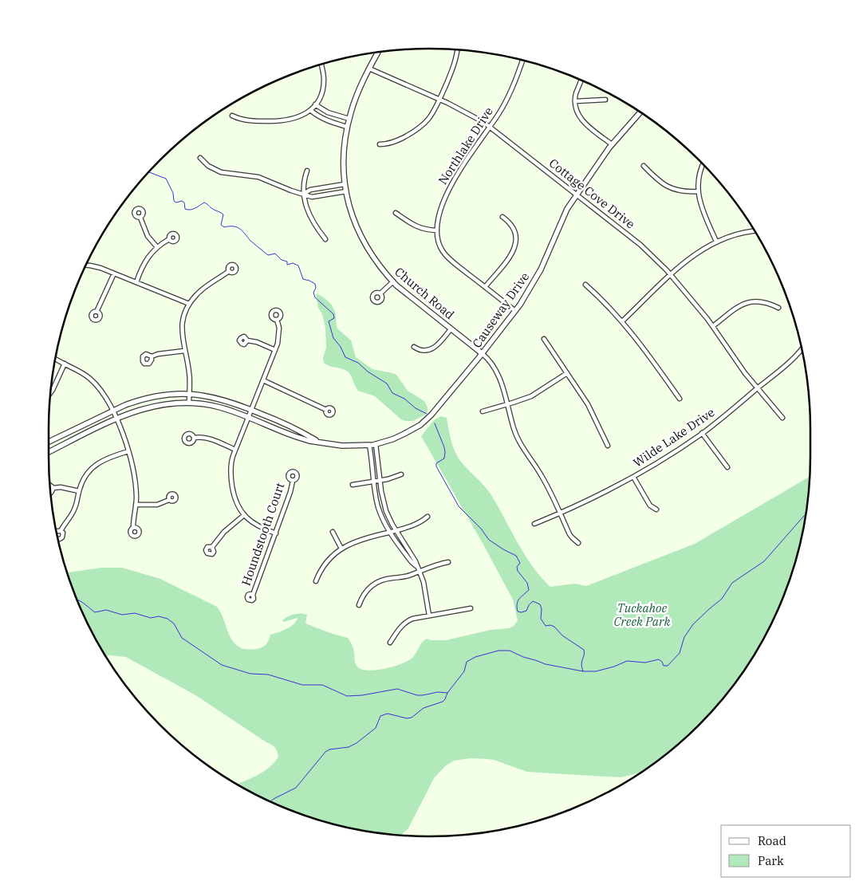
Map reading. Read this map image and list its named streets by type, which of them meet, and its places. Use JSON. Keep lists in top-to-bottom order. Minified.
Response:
{"streets":{"street":["Northlake Drive","Cottage Cove Drive","Church Road","Causeway Drive","Wilde Lake Drive","Houndstooth Court"]},"crossings":[["Northlake Drive","Cottage Cove Drive"],["Northlake Drive","Causeway Drive"],["Cottage Cove Drive","Church Road"],["Cottage Cove Drive","Causeway Drive"],["Cottage Cove Drive","Wilde Lake Drive"],["Church Road","Causeway Drive"],["Church Road","Wilde Lake Drive"]],"parks":["Tuckahoe Creek Park"],"legend":["Road","Park"]}
